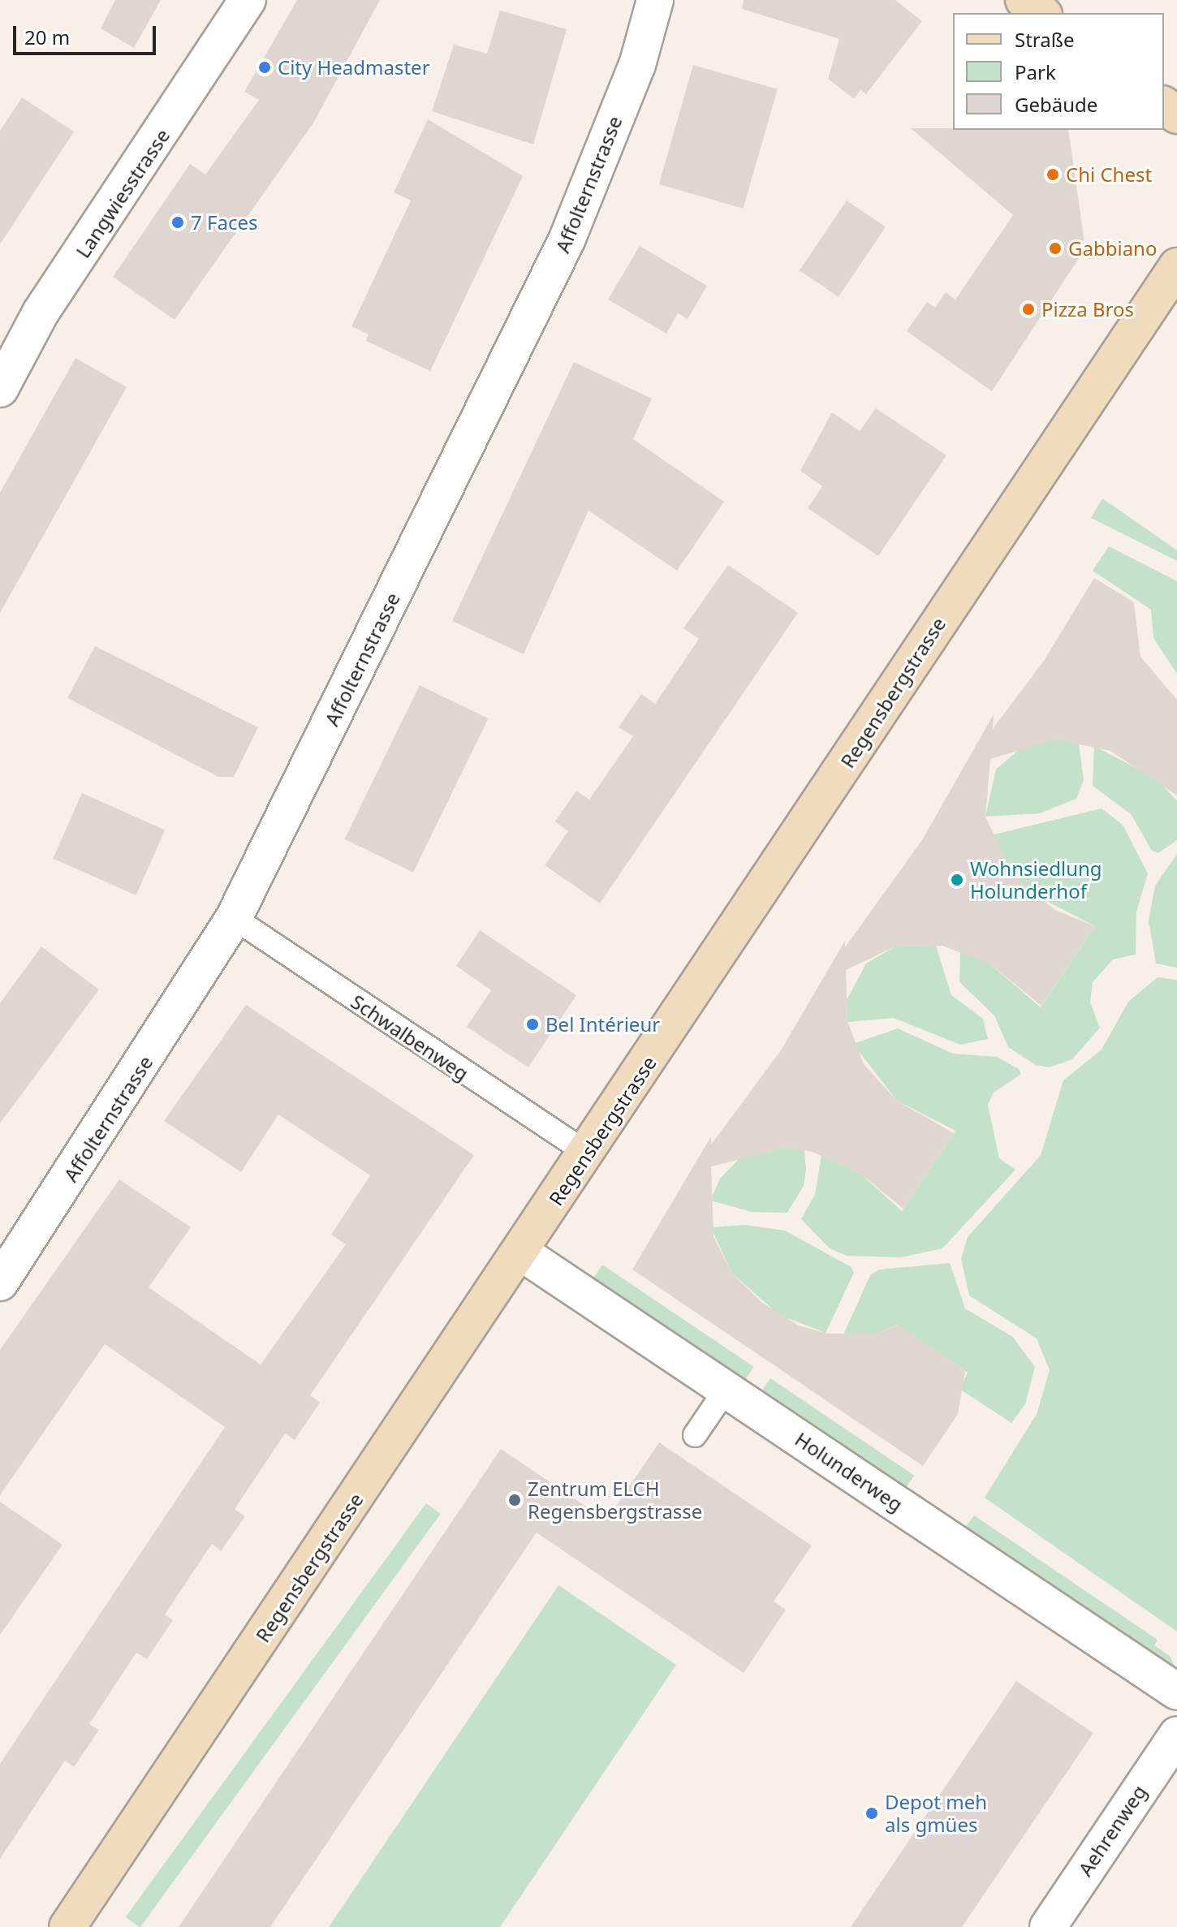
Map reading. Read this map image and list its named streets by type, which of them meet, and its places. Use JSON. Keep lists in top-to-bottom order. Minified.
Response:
{"streets":{"street":["Affolternstrasse","Langwiesstrasse","Regensbergstrasse","Holunderweg","Aehrenweg"],"lane":["Schwalbenweg"]},"crossings":[["Affolternstrasse","Schwalbenweg"],["Regensbergstrasse","Schwalbenweg"],["Regensbergstrasse","Holunderweg"]],"places":["City Headmaster","Chi Chest","7 Faces","Gabbiano","Pizza Bros","Wohnsiedlung Holunderhof","Bel Intérieur","Zentrum ELCH Regensbergstrasse","Depot meh als gmües"],"legend":["Straße","Park","Gebäude"],"scale_bar":"20 m"}
